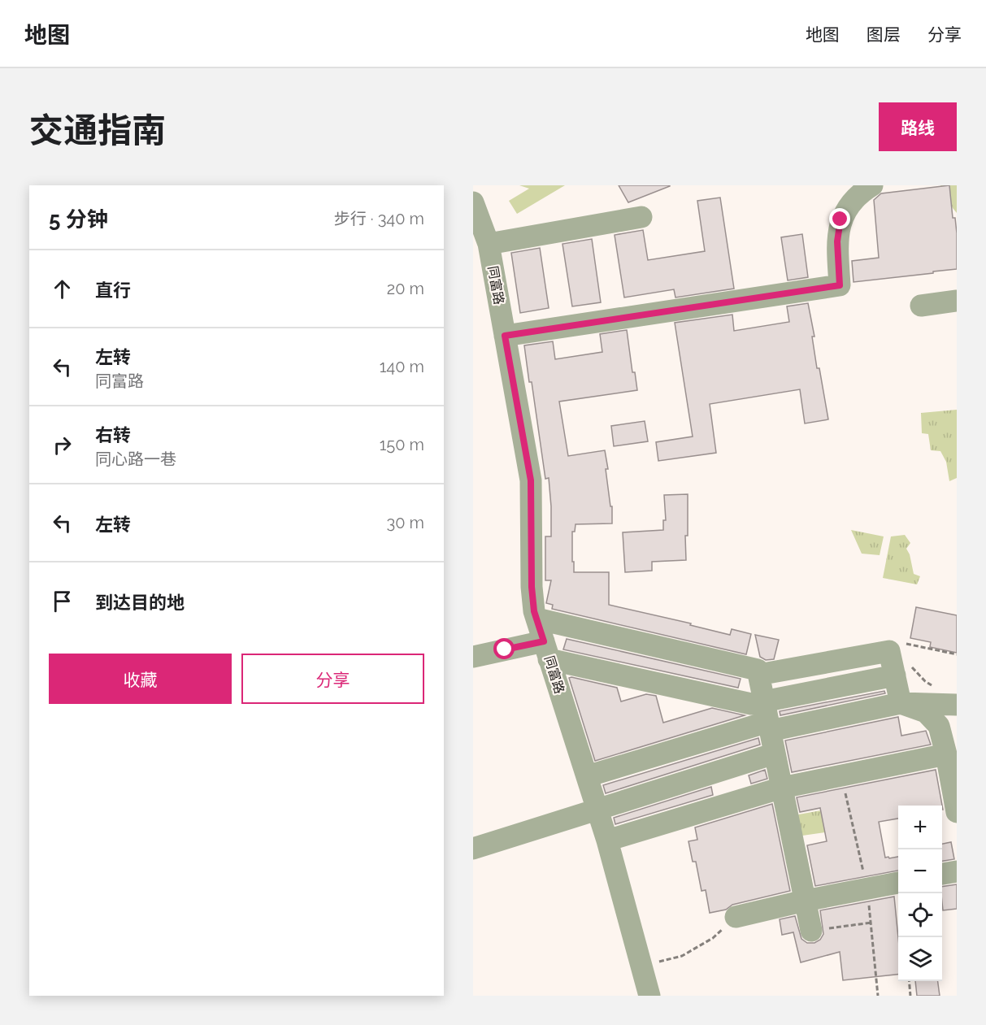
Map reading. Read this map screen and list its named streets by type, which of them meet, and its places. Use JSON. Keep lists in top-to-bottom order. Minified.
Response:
{"streets":{"street":["同富路"]},"page":{"header":"地图","nav":["地图","图层","分享"],"title":"交通指南","buttons":["路线",["收藏","分享"]],"heading":["5 分钟","步行 · 340 m"],"list":[["直行","20 m"],["左转","同富路","140 m"],["右转","同心路一巷","150 m"],["左转","30 m"],"到达目的地"],"map_buttons":["+","−"]}}
